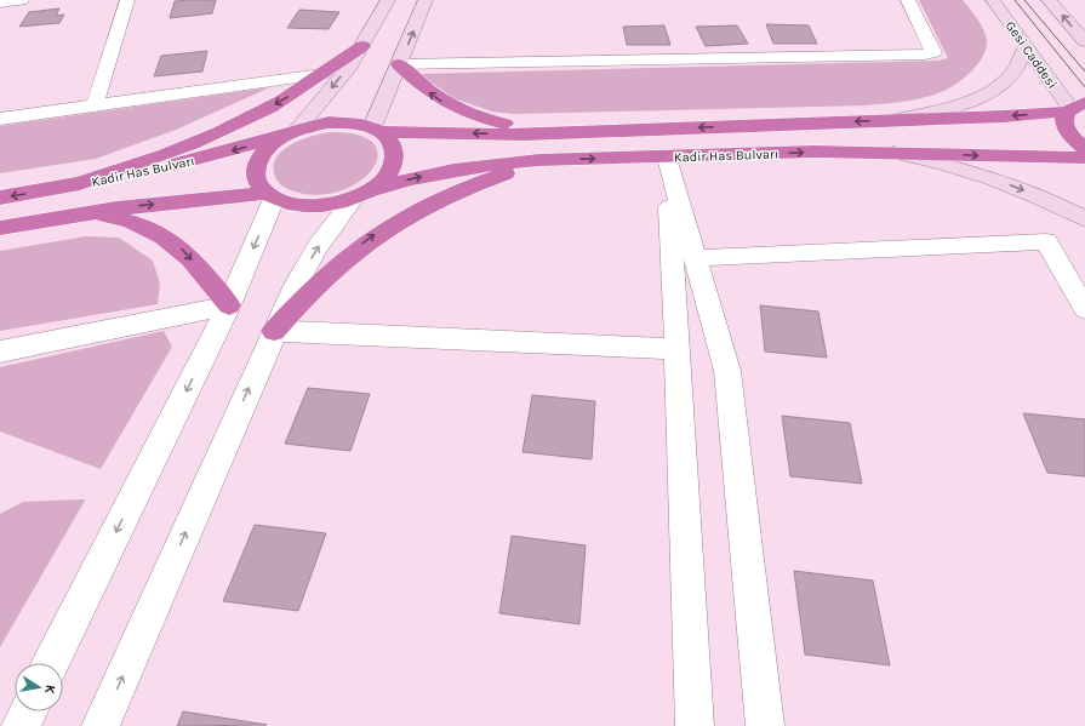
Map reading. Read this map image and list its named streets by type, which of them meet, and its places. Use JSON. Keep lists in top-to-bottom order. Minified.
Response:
{"streets":{"highway":["Kadir Has Bulvarı"],"main road":["Gesi Caddesi"]},"crossings":[["Gesi Caddesi","Kadir Has Bulvarı"]],"north":"right"}
